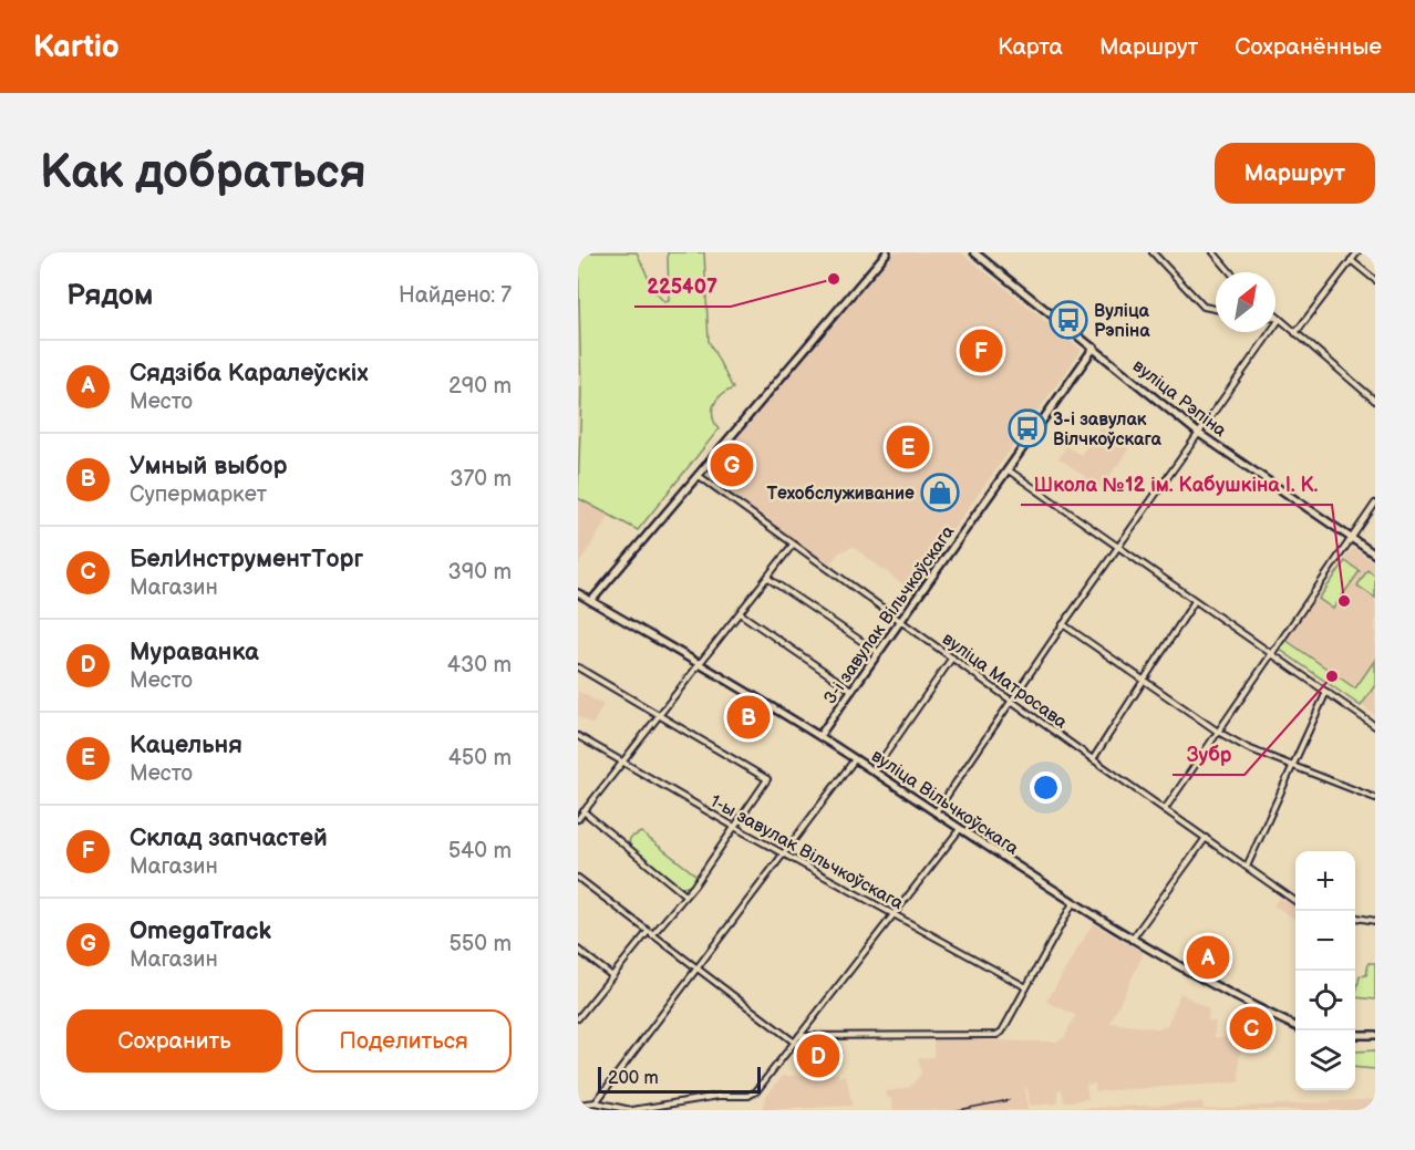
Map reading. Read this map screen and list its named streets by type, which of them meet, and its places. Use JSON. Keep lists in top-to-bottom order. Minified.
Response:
{"streets":{"street":["вуліца Рэпіна","3-і завулак Вільчкоўскага","вуліца Матросава","вуліца Вільчкоўскага","1-ы завулак Вільчкоўскага"]},"crossings":[["вуліца Рэпіна","3-і завулак Вільчкоўскага"],["3-і завулак Вільчкоўскага","вуліца Матросава"],["3-і завулак Вільчкоўскага","вуліца Вільчкоўскага"]],"places":{"other":["225407","Школа №12 ім. Кабушкіна І. К.","Зубр"],"bus stop":["Вуліца Рэпіна","3-і завулак Вілчкоўскага"],"shop":["Техобслуживание"]},"scale_bar":"200 m","north":"top right","page":{"header":"Kartio","nav":["Карта","Маршрут","Сохранённые"],"buttons":["Маршрут",["Сохранить","Поделиться"]],"title":"Как добраться","heading":["Рядом","Найдено: 7"],"pins":["F","E","G","B","A","C","D"],"list":[{"mark":"A","name":"Сядзіба Каралеўскіх","note":"Место","value":"290 m"},{"mark":"B","name":"Умный выбор","note":"Супермаркет","value":"370 m"},{"mark":"C","name":"БелИнструментТорг","note":"Магазин","value":"390 m"},{"mark":"D","name":"Мураванка","note":"Место","value":"430 m"},{"mark":"E","name":"Кацельня","note":"Место","value":"450 m"},{"mark":"F","name":"Склад запчастей","note":"Магазин","value":"540 m"},{"mark":"G","name":"OmegaTrack","note":"Магазин","value":"550 m"}],"map_buttons":["+","−"],"scale":"200 m"}}
